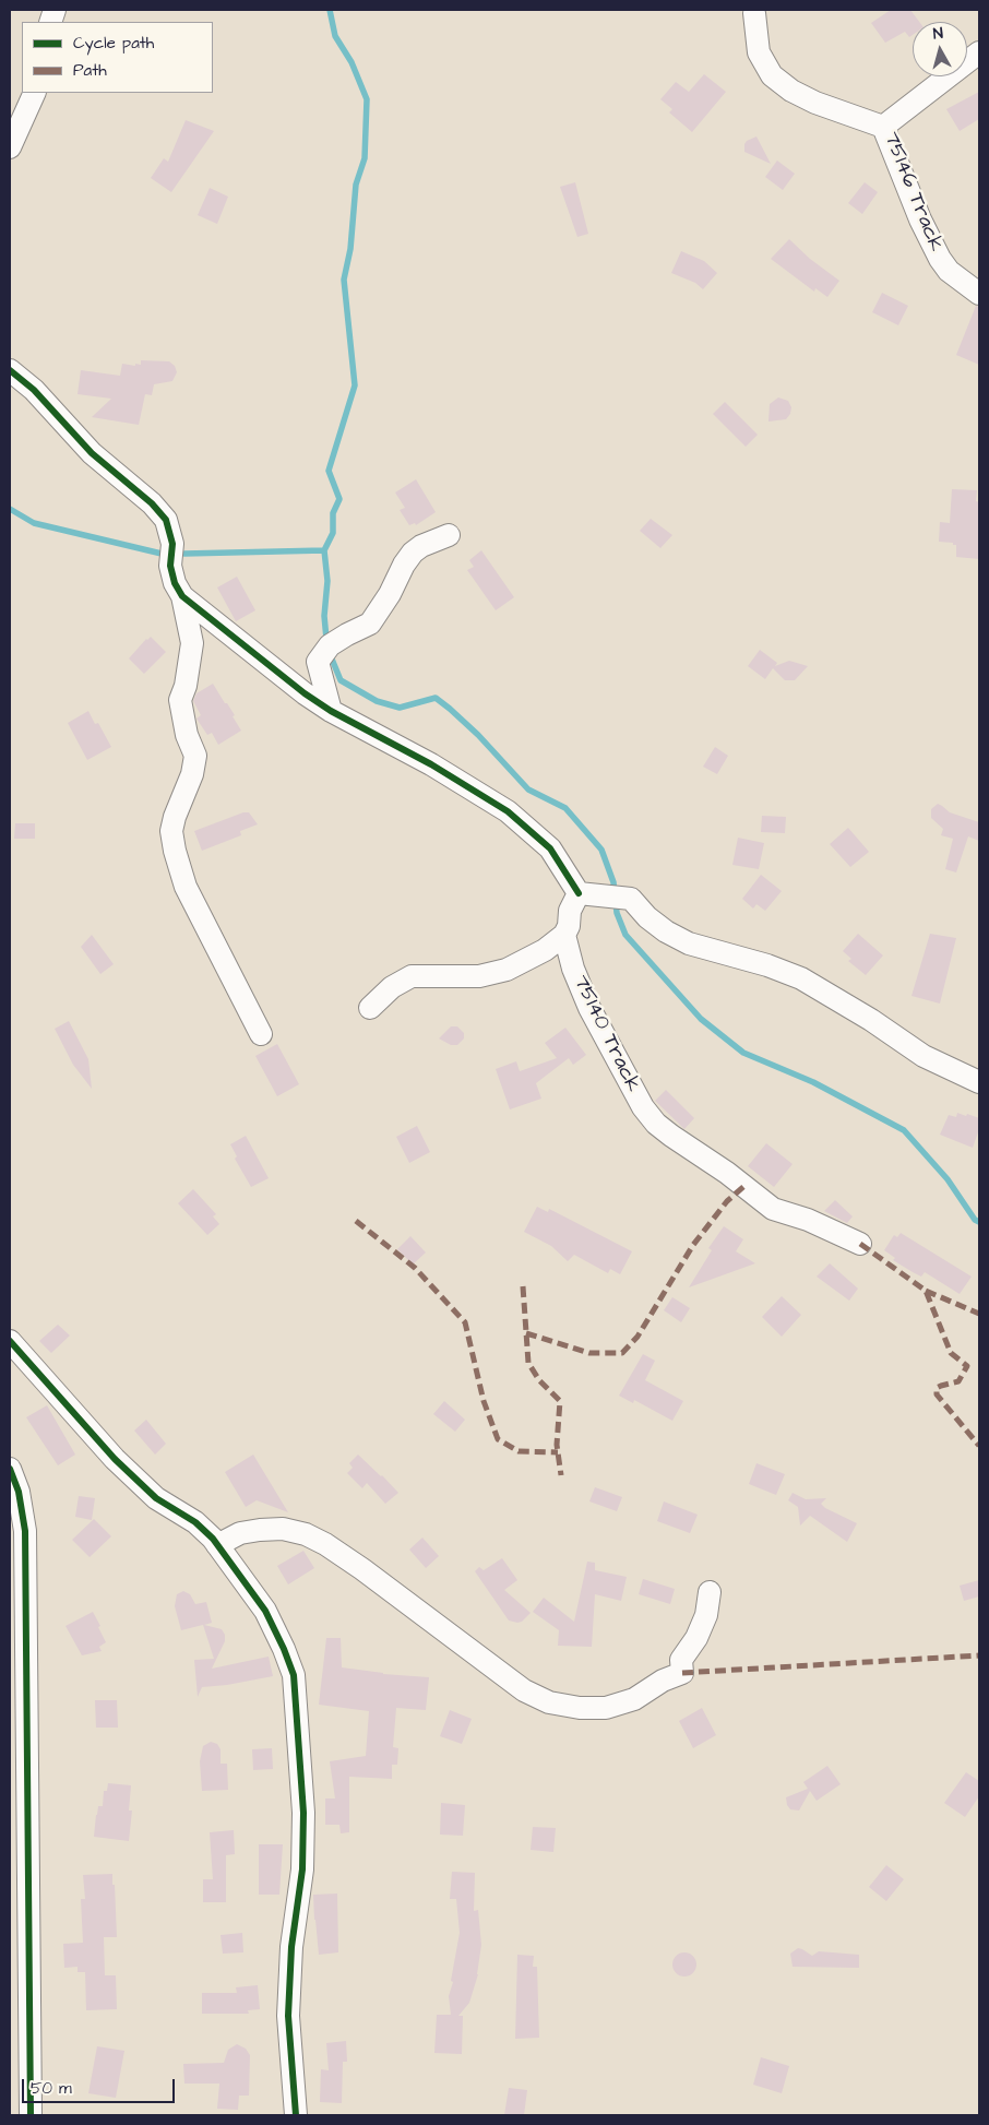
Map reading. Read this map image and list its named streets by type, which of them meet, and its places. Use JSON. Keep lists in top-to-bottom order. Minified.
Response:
{"streets":{"street":["75146 Track","75140 Track"]},"legend":["Cycle path","Path"],"scale_bar":"50 m","north":"top"}
